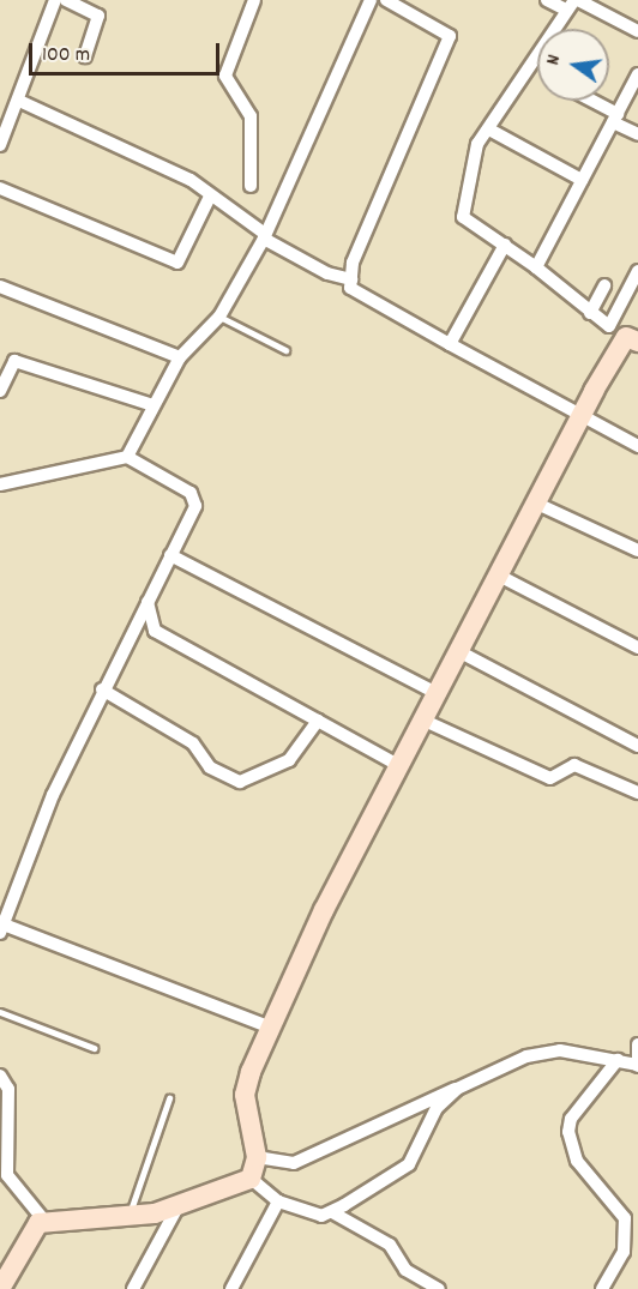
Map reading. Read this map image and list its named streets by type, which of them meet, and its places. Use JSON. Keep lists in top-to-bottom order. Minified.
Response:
{"scale_bar":"100 m","north":"left"}
